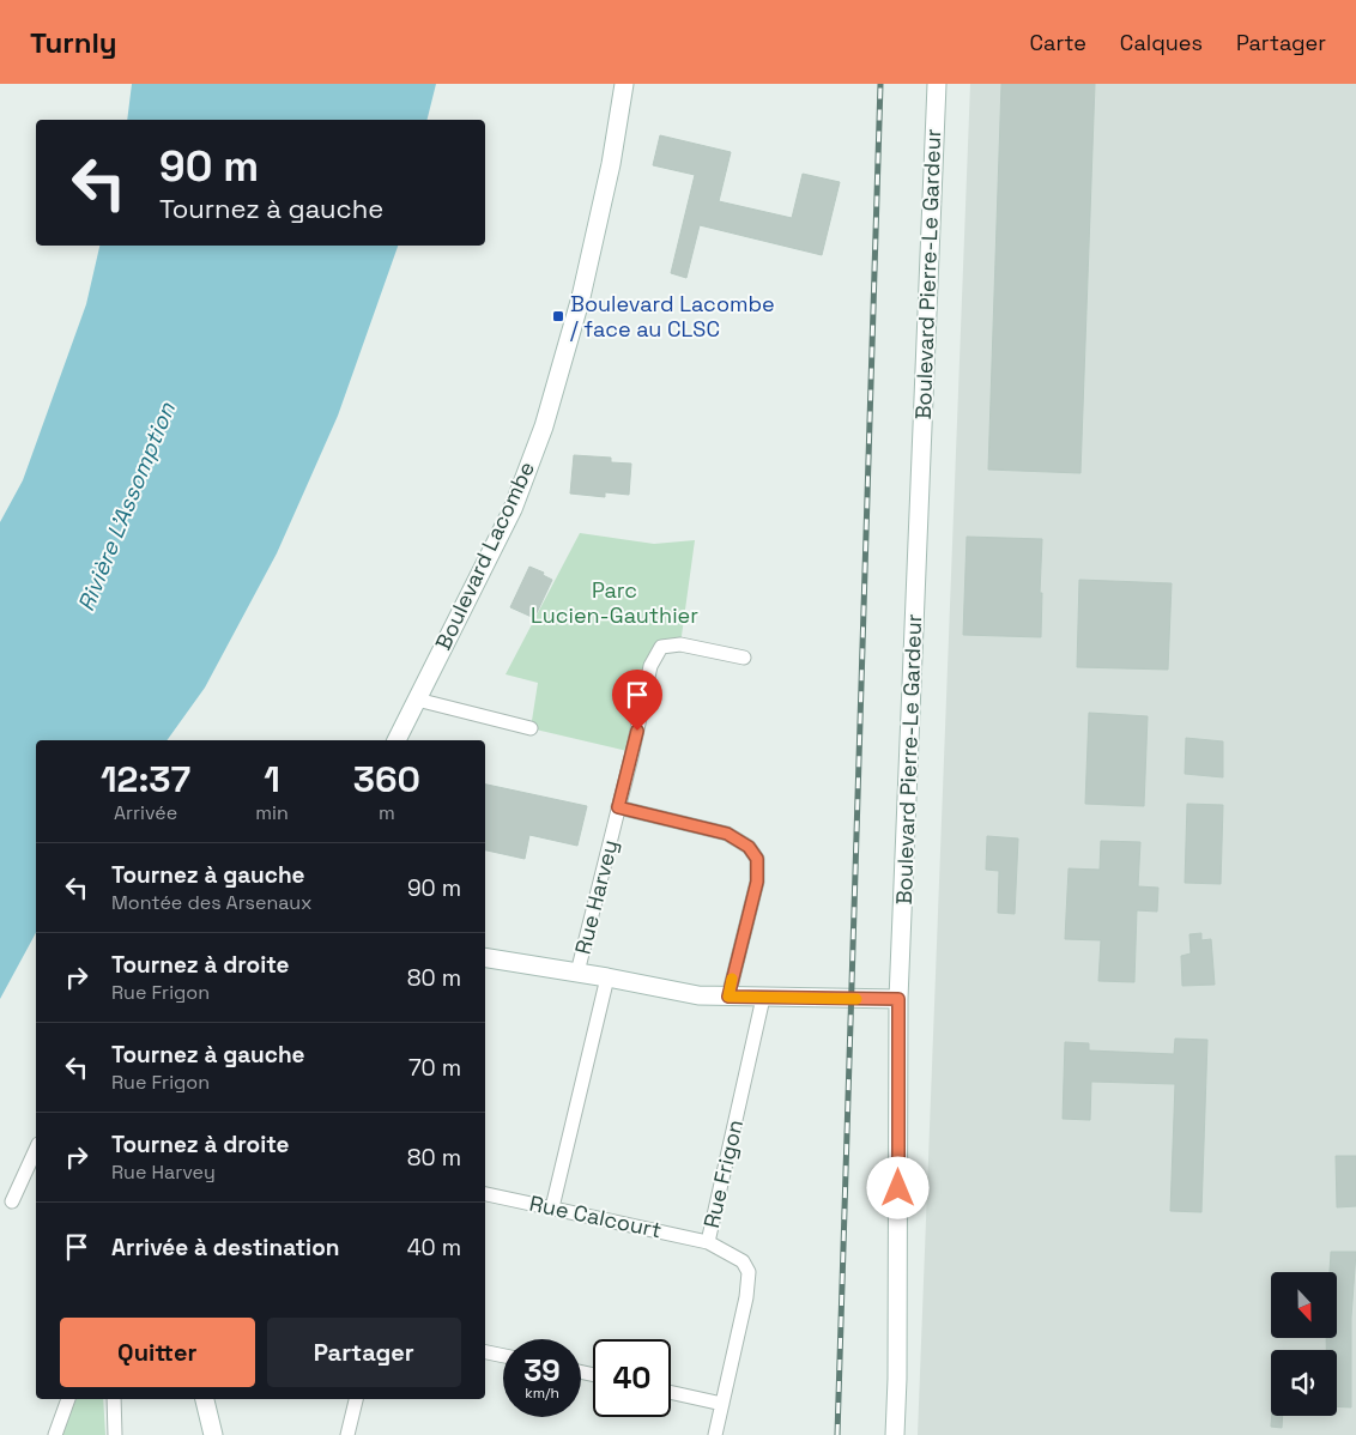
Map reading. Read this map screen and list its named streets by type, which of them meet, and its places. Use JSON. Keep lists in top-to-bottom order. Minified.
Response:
{"streets":{"street":["Boulevard Pierre-Le Gardeur","Boulevard Lacombe","Rue Harvey","Rue Frigon","Rue Calcourt"]},"crossings":[["Rue Harvey","Rue Calcourt"],["Rue Frigon","Rue Calcourt"]],"water":["Rivière L'Assomption"],"parks":["Parc Lucien-Gauthier"],"places":{"transit":["Boulevard Lacombe / face au CLSC"]},"north":"bottom","page":{"header":"Turnly","nav":["Carte","Calques","Partager"],"turn":["90 m","Tournez à gauche"],"eta":["12:37","Arrivée","1","min","360","m"],"list":[{"name":"Tournez à gauche","note":"Montée des Arsenaux","value":"90 m"},{"name":"Tournez à droite","note":"Rue Frigon","value":"80 m"},{"name":"Tournez à gauche","note":"Rue Frigon","value":"70 m"},{"name":"Tournez à droite","note":"Rue Harvey","value":"80 m"},{"name":"Arrivée à destination","value":"40 m"}],"buttons":["Quitter","Partager"],"speed":"39 km/h","limit":"40"}}
